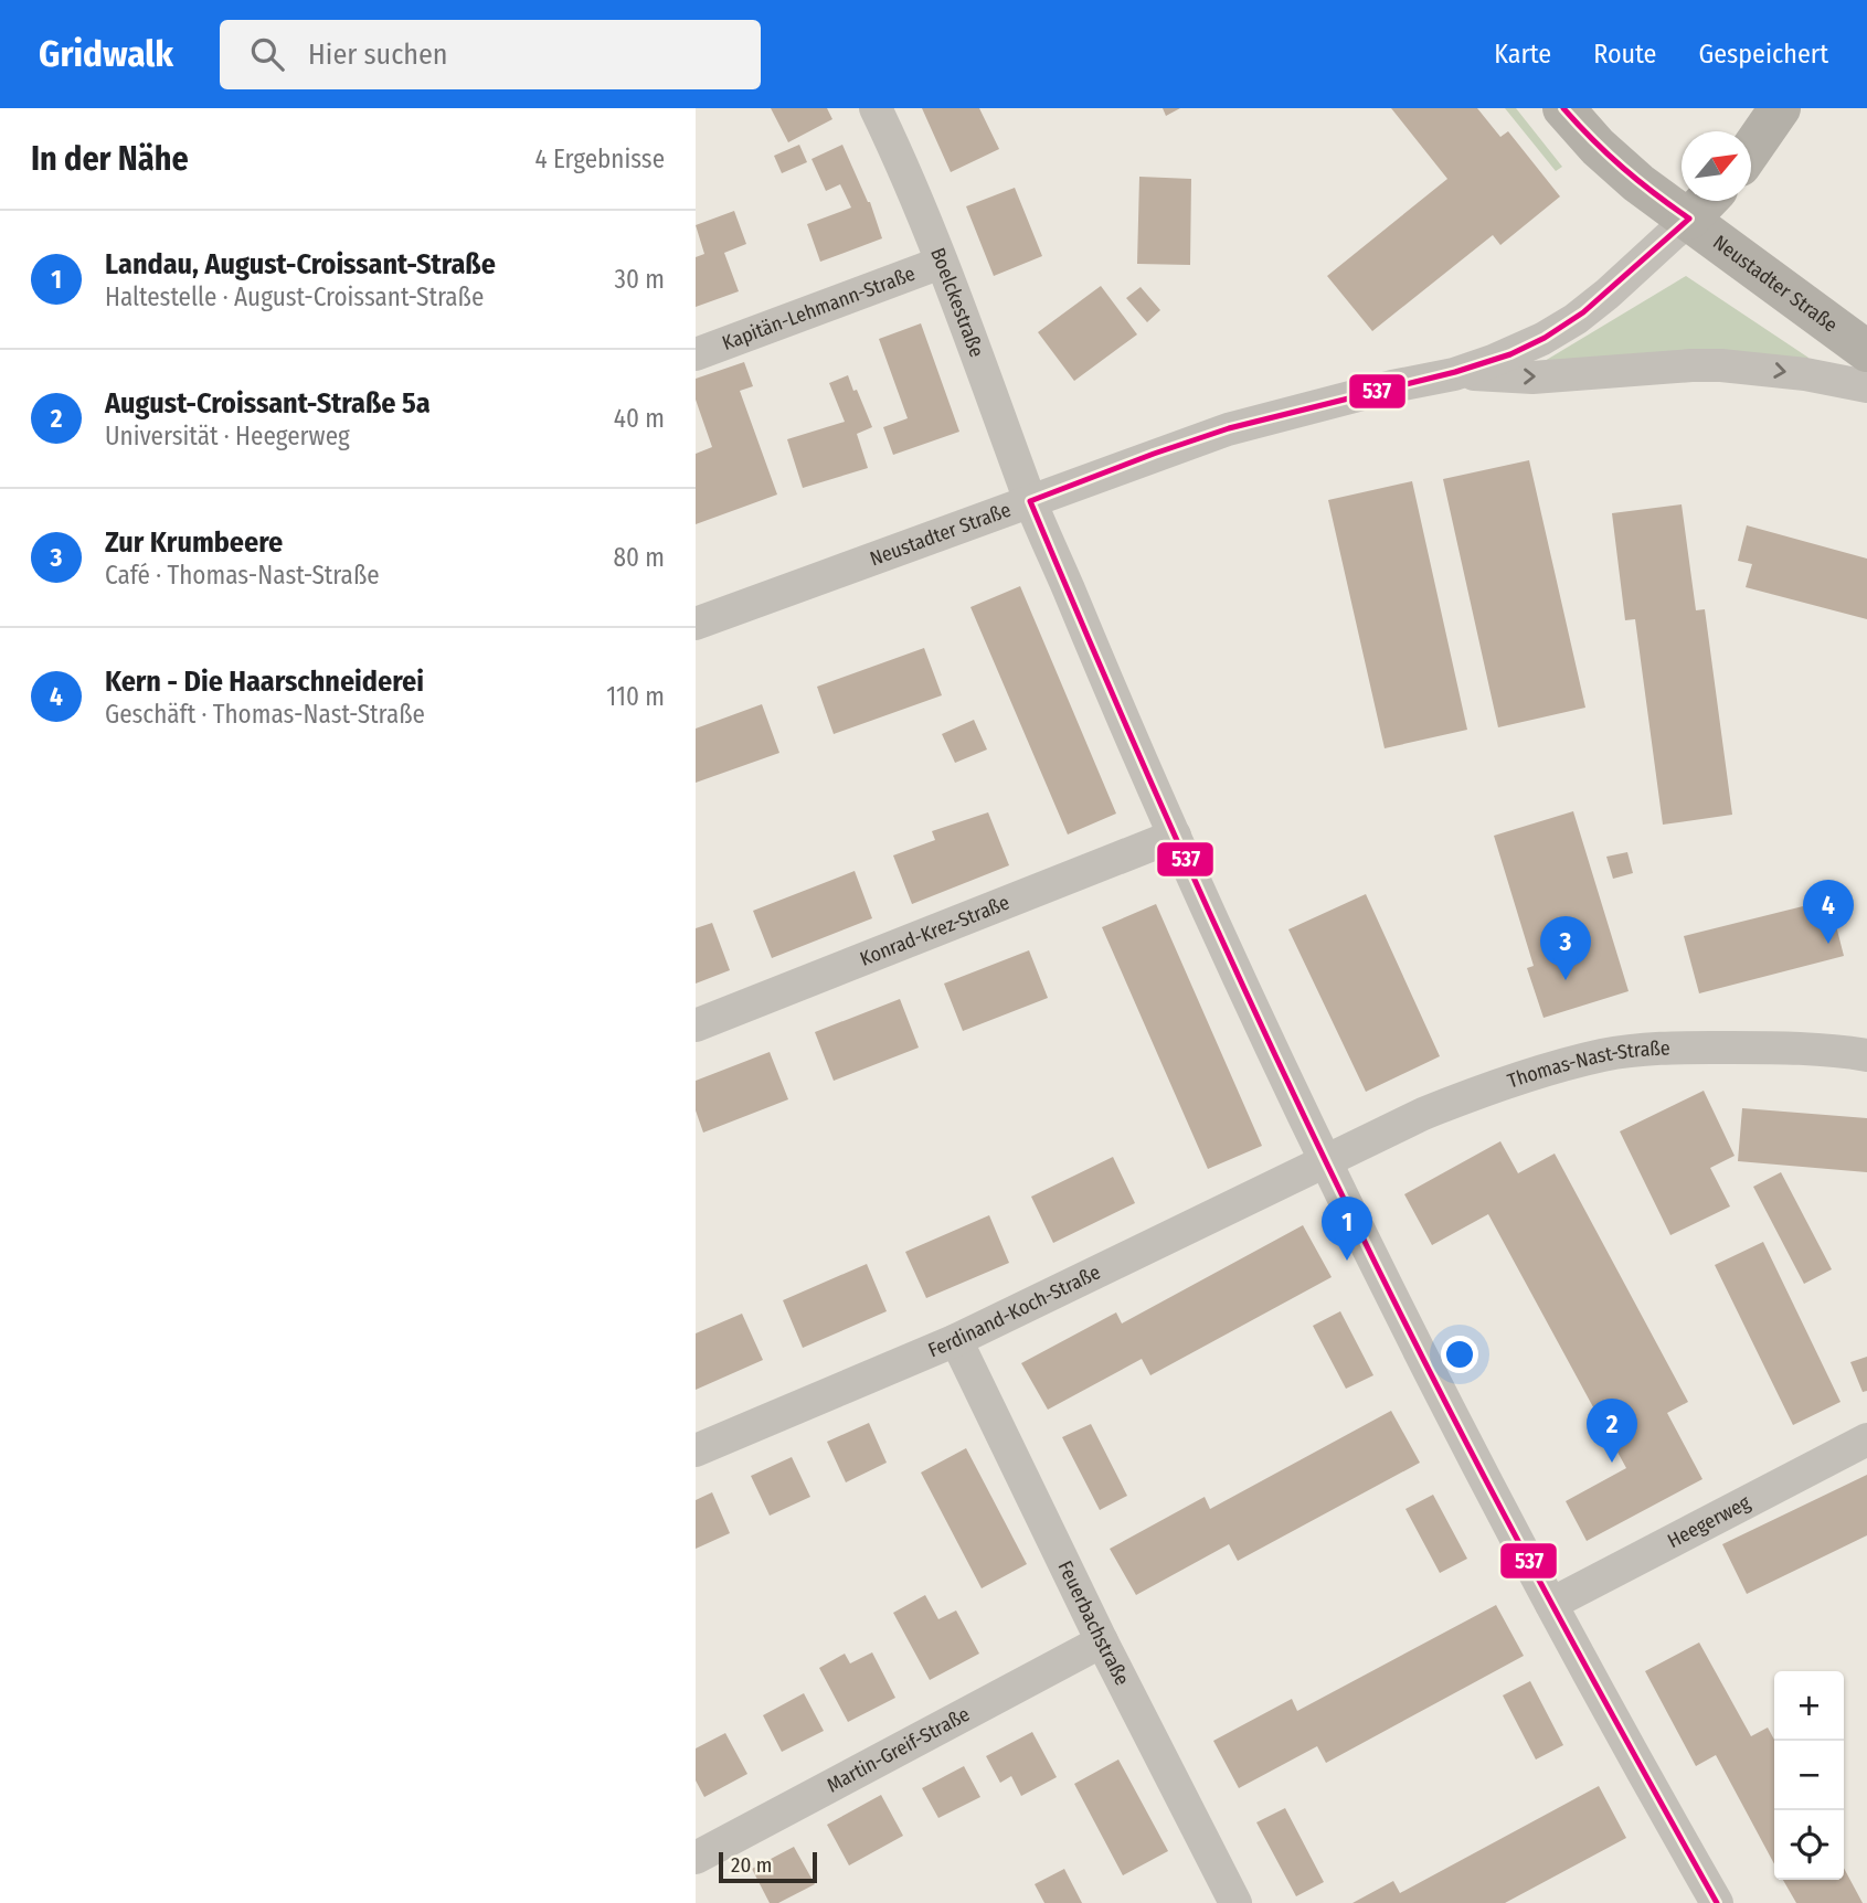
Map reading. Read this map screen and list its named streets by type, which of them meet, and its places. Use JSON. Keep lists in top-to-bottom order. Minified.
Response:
{"streets":{"main road":["Neustadter Straße"],"street":["Boelckestraße","Kapitän-Lehmann-Straße","Konrad-Krez-Straße","Thomas-Nast-Straße","Ferdinand-Koch-Straße","Heegerweg","Feuerbachstraße","Martin-Greif-Straße"]},"crossings":[["Neustadter Straße","Boelckestraße"],["Boelckestraße","Kapitän-Lehmann-Straße"],["Boelckestraße","Konrad-Krez-Straße"],["Boelckestraße","Thomas-Nast-Straße"],["Boelckestraße","Ferdinand-Koch-Straße"],["Boelckestraße","Heegerweg"],["Thomas-Nast-Straße","Ferdinand-Koch-Straße"],["Ferdinand-Koch-Straße","Feuerbachstraße"],["Feuerbachstraße","Martin-Greif-Straße"]],"lines":["transit line 537"],"scale_bar":"20 m","north":"top right","page":{"header":"Gridwalk","search":"Hier suchen","nav":["Karte","Route","Gespeichert"],"heading":["In der Nähe","4 Ergebnisse"],"list":[{"mark":"1","name":"Landau, August-Croissant-Straße","note":"Haltestelle · August-Croissant-Straße","value":"30 m"},{"mark":"2","name":"August-Croissant-Straße 5a","note":"Universität · Heegerweg","value":"40 m"},{"mark":"3","name":"Zur Krumbeere","note":"Café · Thomas-Nast-Straße","value":"80 m"},{"mark":"4","name":"Kern - Die Haarschneiderei","note":"Geschäft · Thomas-Nast-Straße","value":"110 m"}],"pins":["4","3","1","2"],"map_buttons":["+","−"],"scale":"20 m"}}
